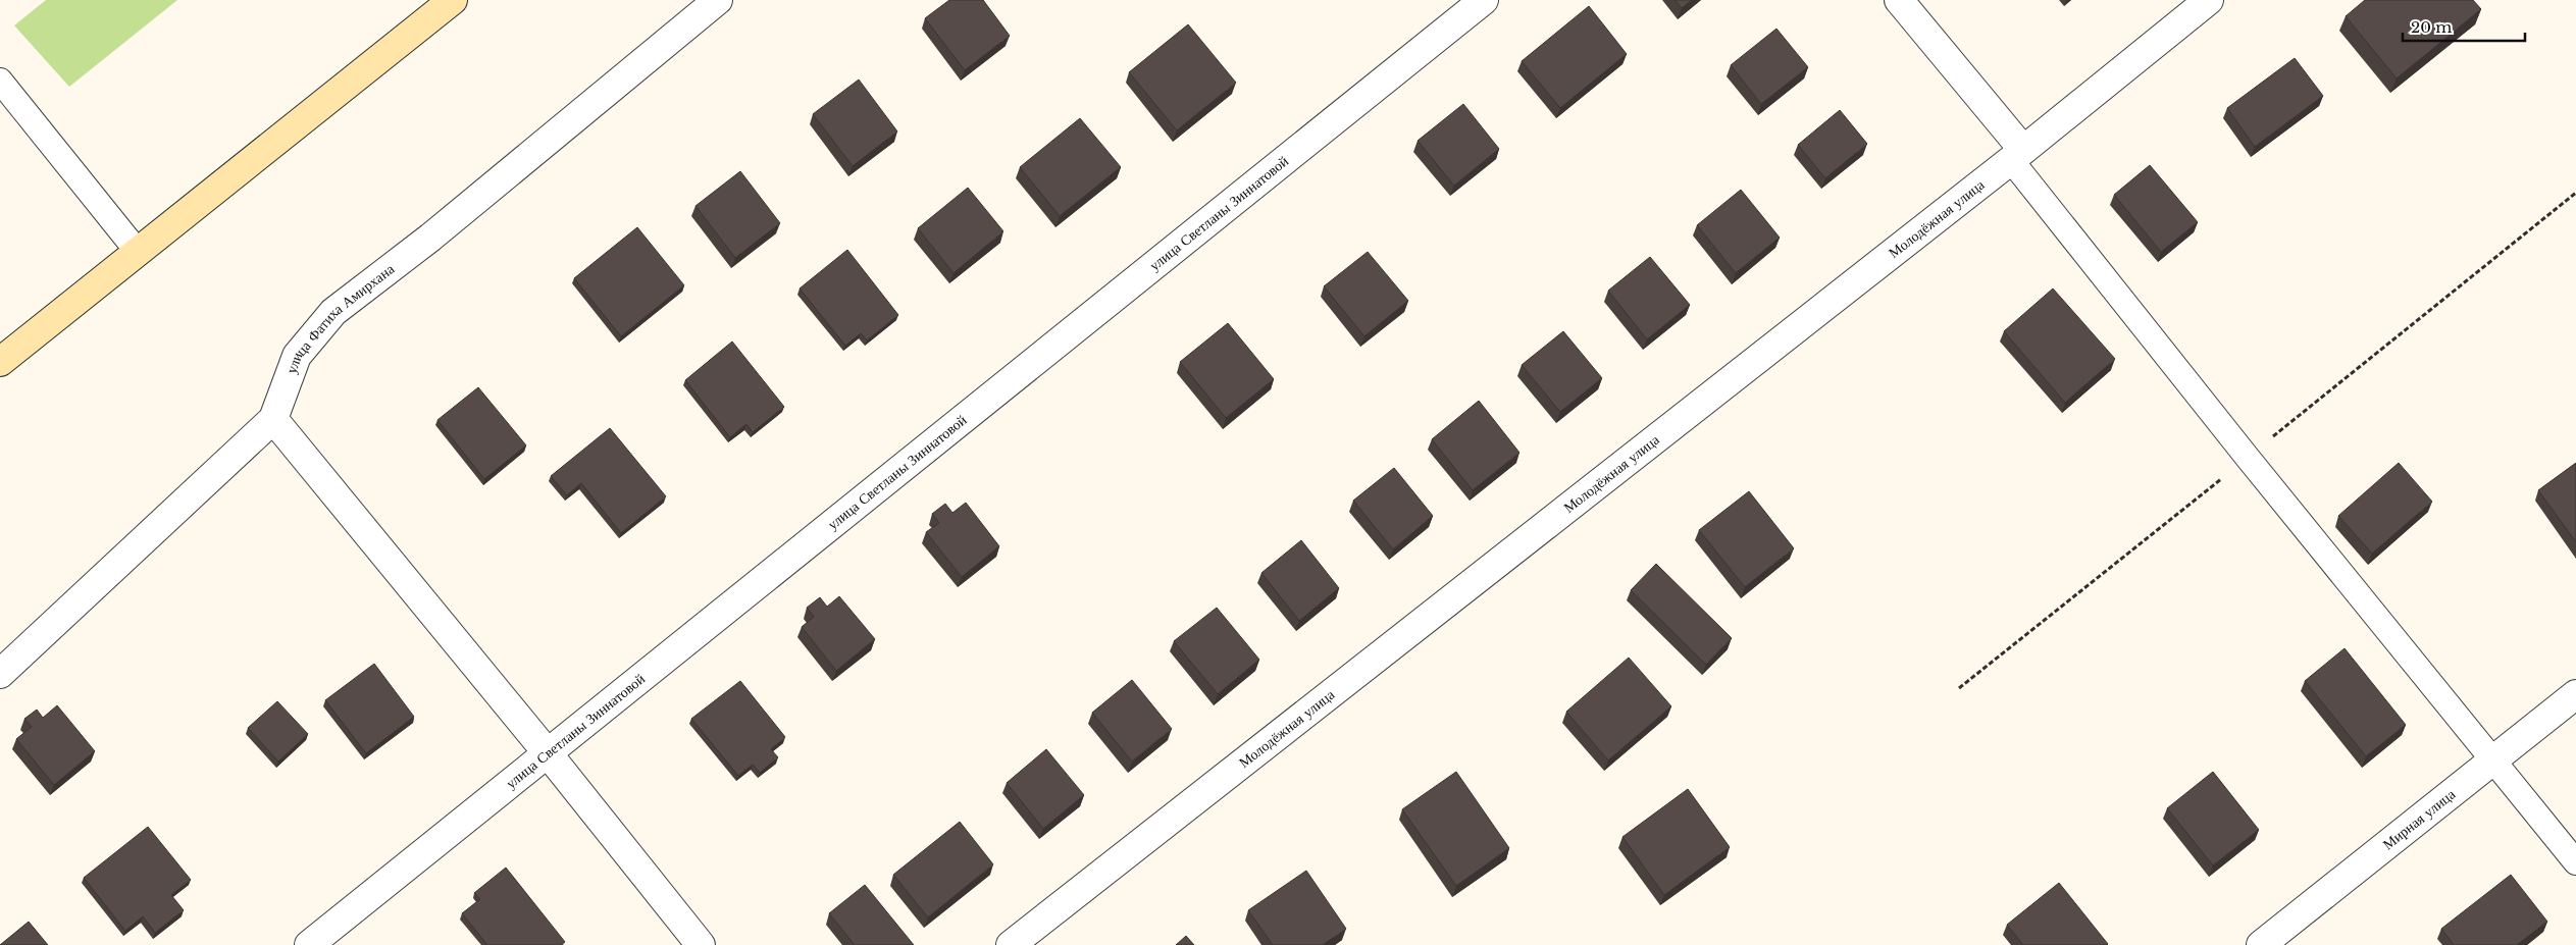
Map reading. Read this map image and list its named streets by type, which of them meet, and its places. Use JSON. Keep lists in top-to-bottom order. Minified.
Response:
{"streets":{"street":["улица Светланы Зиннатовой","Молодёжная улица","улица Фатиха Амирхана","Мирная улица"]},"scale_bar":"20 m"}
